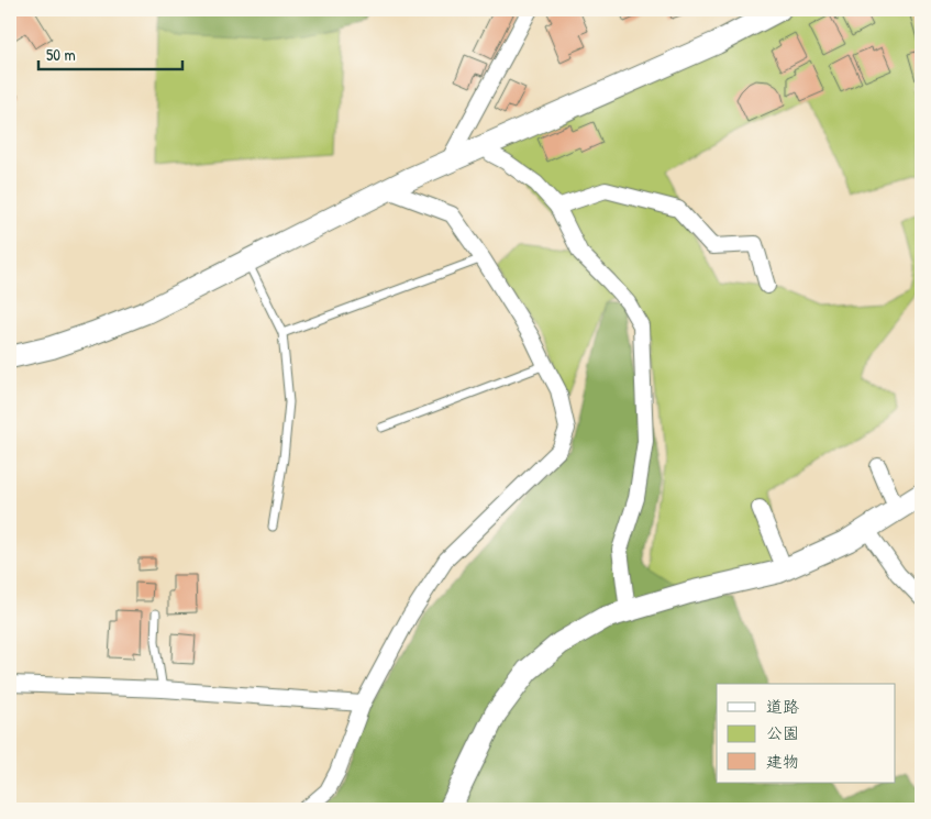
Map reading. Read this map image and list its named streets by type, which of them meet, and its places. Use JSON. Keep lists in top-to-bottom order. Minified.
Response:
{"legend":["道路","公園","建物"],"scale_bar":"50 m"}
